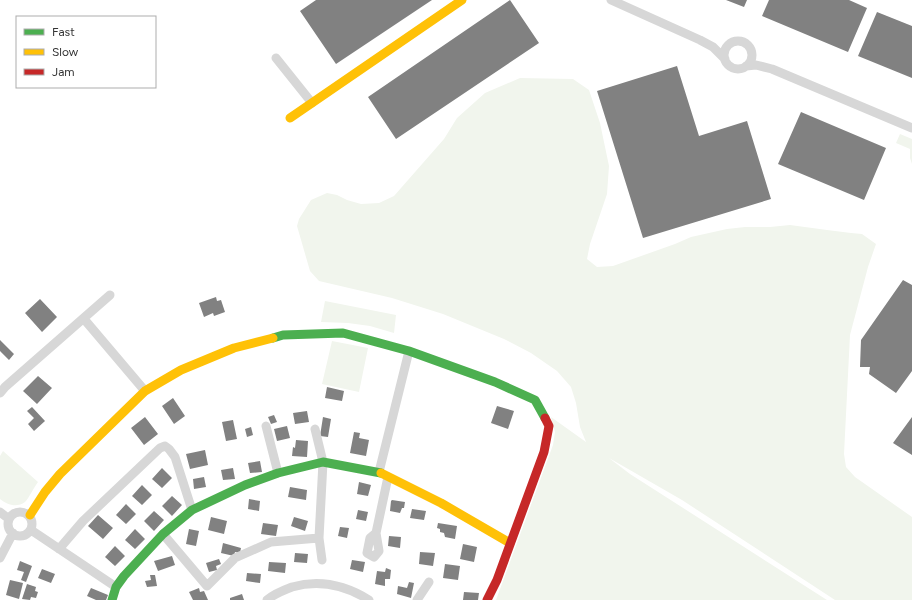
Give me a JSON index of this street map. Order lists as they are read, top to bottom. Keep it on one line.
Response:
{"legend":["Fast","Slow","Jam"]}
